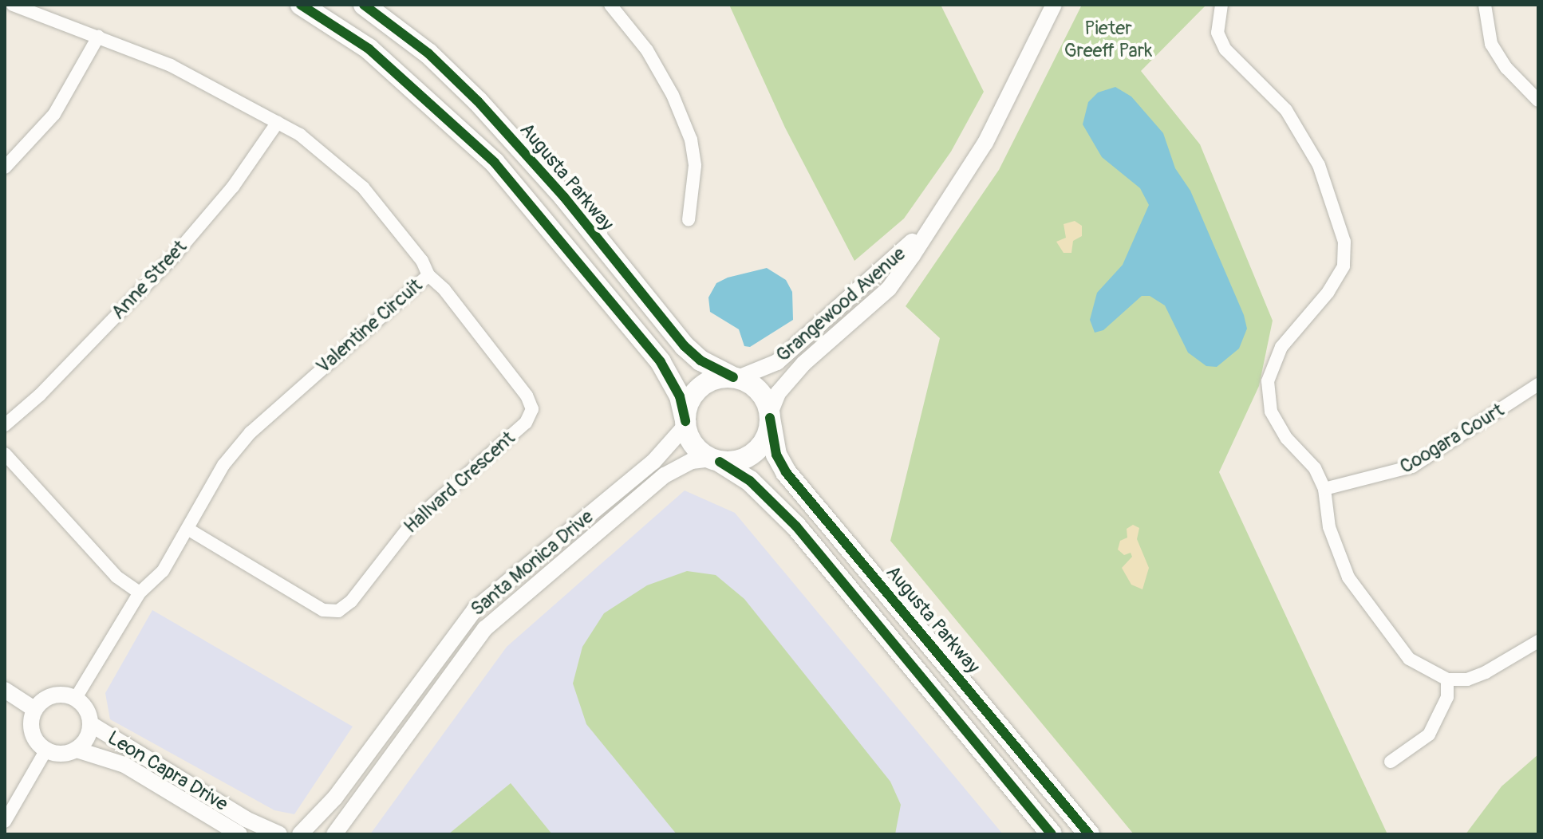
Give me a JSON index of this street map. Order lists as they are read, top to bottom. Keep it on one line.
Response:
{"streets":{"main road":["Augusta Parkway"],"street":["Anne Street","Grangewood Avenue","Valentine Circuit","Coogara Court","Hallvard Crescent","Santa Monica Drive","Leon Capra Drive"]},"crossings":[["Augusta Parkway","Grangewood Avenue"],["Augusta Parkway","Santa Monica Drive"],["Anne Street","Valentine Circuit"],["Grangewood Avenue","Santa Monica Drive"],["Valentine Circuit","Hallvard Crescent"],["Valentine Circuit","Leon Capra Drive"]],"parks":["Pieter Greeff Park"]}
